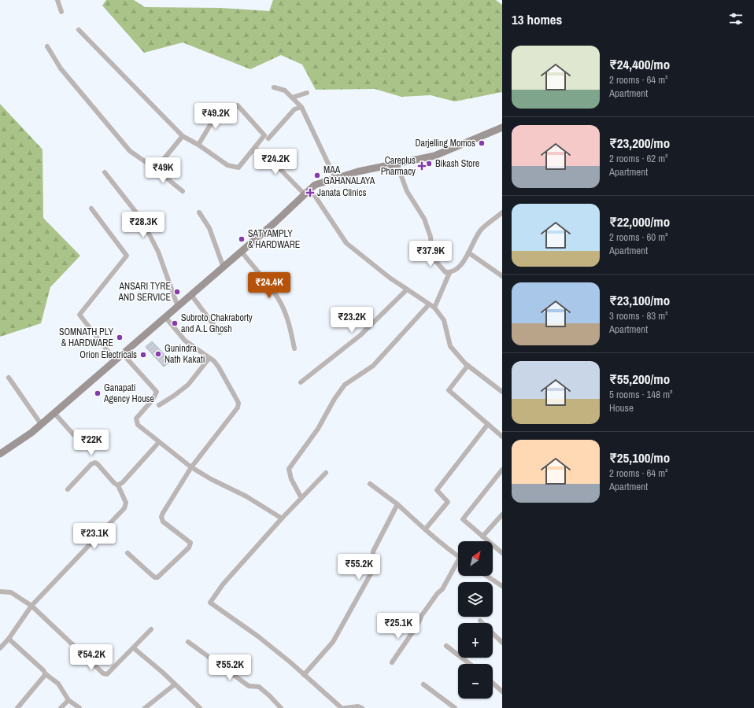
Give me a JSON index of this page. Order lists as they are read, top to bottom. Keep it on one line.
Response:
{"places":{"other":["Darjelling Momos","Bikash Store","MAA GAHANALAYA","SATYAMPLY & HARDWARE","ANSARI TYRE AND SERVICE","Subroto Chakraborty and A.L Ghosh","SOMNATH PLY & HARDWARE","Gunindra Nath Kakati","Orion Electricals","Ganapati Agency House"],"health":["Careplus Pharmacy","Janata Clinics"]},"north":"top right","page":{"heading":"13 homes","list":[{"name":"₹24,400/mo","note":"2 rooms · 64 m² · Apartment"},{"name":"₹23,200/mo","note":"2 rooms · 62 m² · Apartment"},{"name":"₹22,000/mo","note":"2 rooms · 60 m² · Apartment"},{"name":"₹23,100/mo","note":"3 rooms · 83 m² · Apartment"},{"name":"₹55,200/mo","note":"5 rooms · 148 m² · House"},{"name":"₹25,100/mo","note":"2 rooms · 64 m² · Apartment"}],"price":["₹49.2K","₹24.2K","₹49K","₹28.3K","₹37.9K","₹24.4K","₹23.2K","₹22K","₹23.1K","₹55.2K","₹25.1K","₹54.2K","₹55.2K"],"map_buttons":["+","−"]}}
